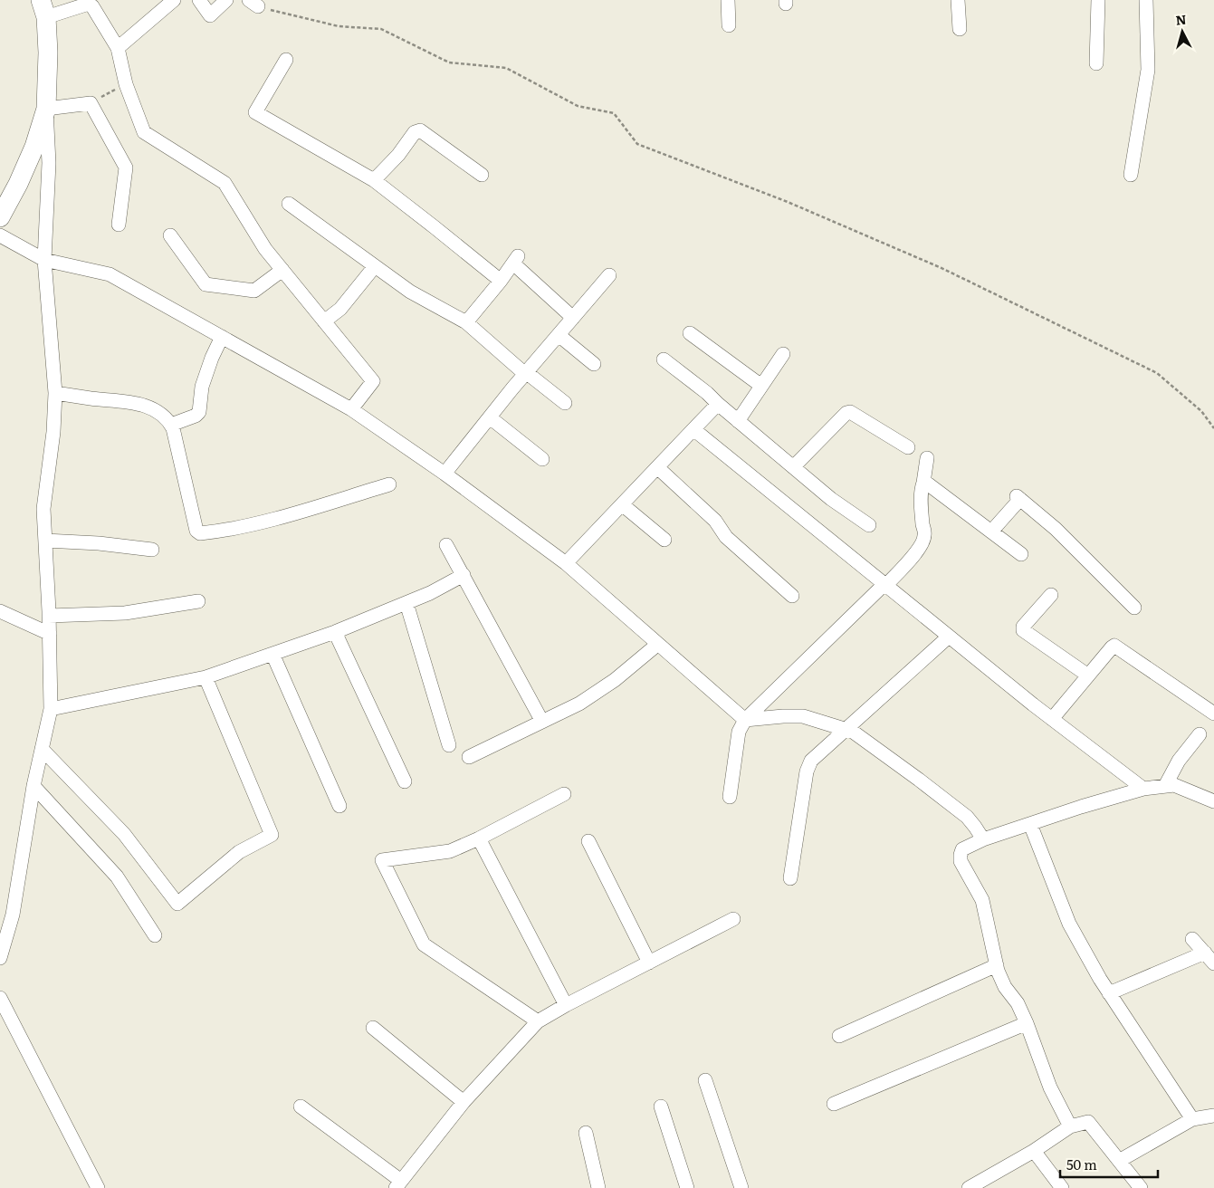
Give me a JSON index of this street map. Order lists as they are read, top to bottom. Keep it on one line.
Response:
{"scale_bar":"50 m","north":"top"}
